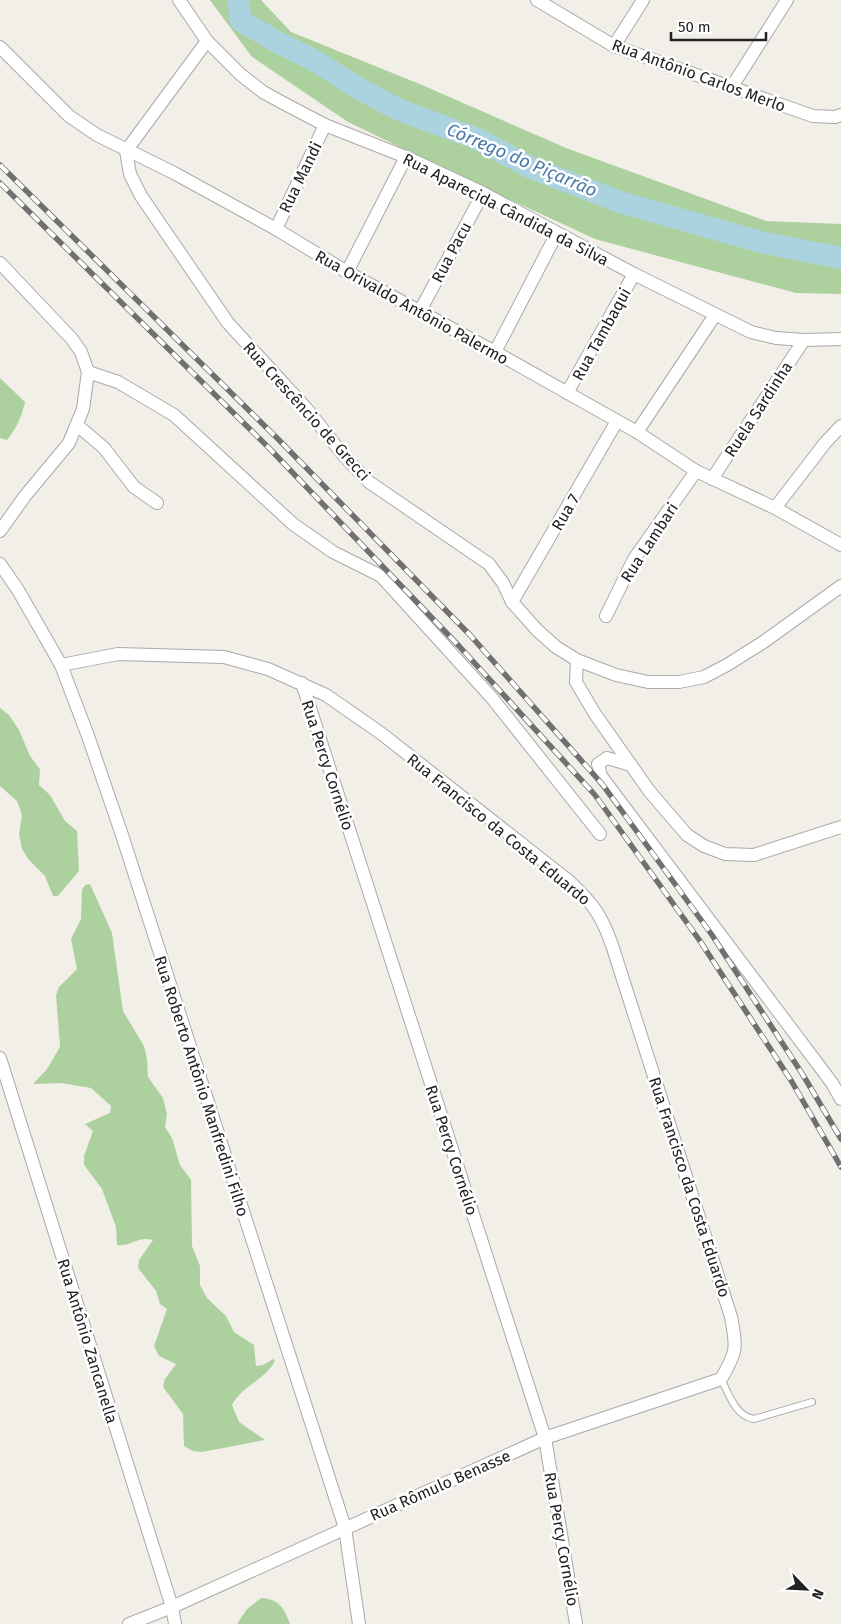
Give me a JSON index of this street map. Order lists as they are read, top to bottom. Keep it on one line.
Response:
{"streets":{"street":["Rua Antônio Carlos Merlo","Rua Mandi","Rua Aparecida Cândida da Silva","Rua Pacu","Rua Orivaldo Antônio Palermo","Rua Tambaqui","Ruela Sardinha","Rua Crescêncio de Grecci","Rua 7","Rua Lambari","Rua Percy Cornélio","Rua Francisco da Costa Eduardo","Rua Roberto Antônio Manfredini Filho","Rua Antônio Zancanella","Rua Rômulo Benasse"]},"crossings":[["Rua Mandi","Rua Aparecida Cândida da Silva"],["Rua Mandi","Rua Orivaldo Antônio Palermo"],["Rua Aparecida Cândida da Silva","Rua Pacu"],["Rua Aparecida Cândida da Silva","Rua Tambaqui"],["Rua Aparecida Cândida da Silva","Ruela Sardinha"],["Rua Pacu","Rua Orivaldo Antônio Palermo"],["Rua Orivaldo Antônio Palermo","Rua Tambaqui"],["Rua Orivaldo Antônio Palermo","Ruela Sardinha"],["Rua Orivaldo Antônio Palermo","Rua Crescêncio de Grecci"],["Rua Orivaldo Antônio Palermo","Rua 7"],["Rua Orivaldo Antônio Palermo","Rua Lambari"],["Rua Crescêncio de Grecci","Rua 7"],["Rua Percy Cornélio","Rua Francisco da Costa Eduardo"],["Rua Percy Cornélio","Rua Rômulo Benasse"],["Rua Francisco da Costa Eduardo","Rua Roberto Antônio Manfredini Filho"],["Rua Francisco da Costa Eduardo","Rua Rômulo Benasse"],["Rua Roberto Antônio Manfredini Filho","Rua Rômulo Benasse"],["Rua Antônio Zancanella","Rua Rômulo Benasse"]],"water":["Córrego do Piçarrão"],"scale_bar":"50 m","north":"bottom right"}
